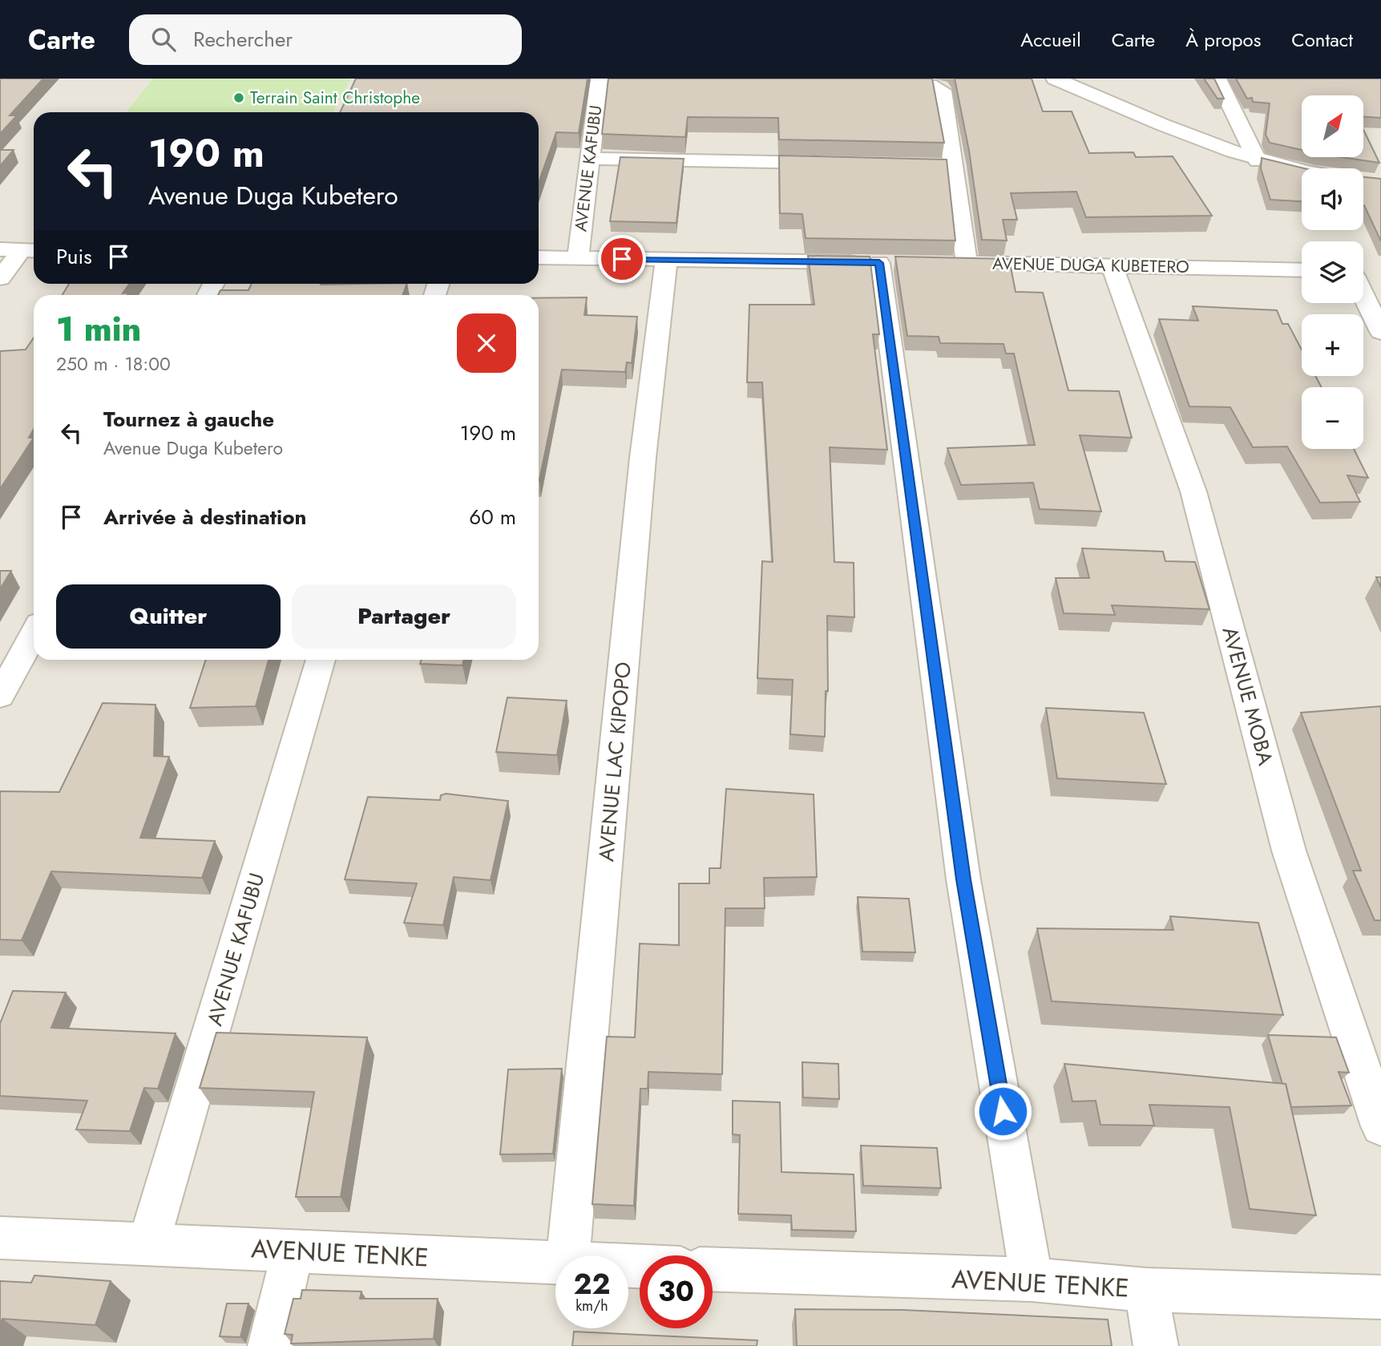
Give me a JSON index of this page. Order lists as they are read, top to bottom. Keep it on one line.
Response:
{"streets":{"street":["AVENUE KAFUBU","AVENUE DUGA KUBETERO","AVENUE MOBA","AVENUE LAC KIPOPO","AVENUE TENKE"]},"crossings":[["AVENUE KAFUBU","AVENUE TENKE"],["AVENUE DUGA KUBETERO","AVENUE MOBA"]],"places":["Terrain Saint Christophe"],"north":"top right","page":{"header":"Carte","search":"Rechercher","nav":["Accueil","Carte","À propos","Contact"],"map_buttons":["+","−"],"turn":["190 m","Avenue Duga Kubetero"],"then":"Puis","heading":["1 min","250 m · 18:00"],"list":[{"name":"Tournez à gauche","note":"Avenue Duga Kubetero","value":"190 m"},{"name":"Arrivée à destination","value":"60 m"}],"buttons":["Quitter","Partager"],"speed":"22 km/h","limit":"30"}}
